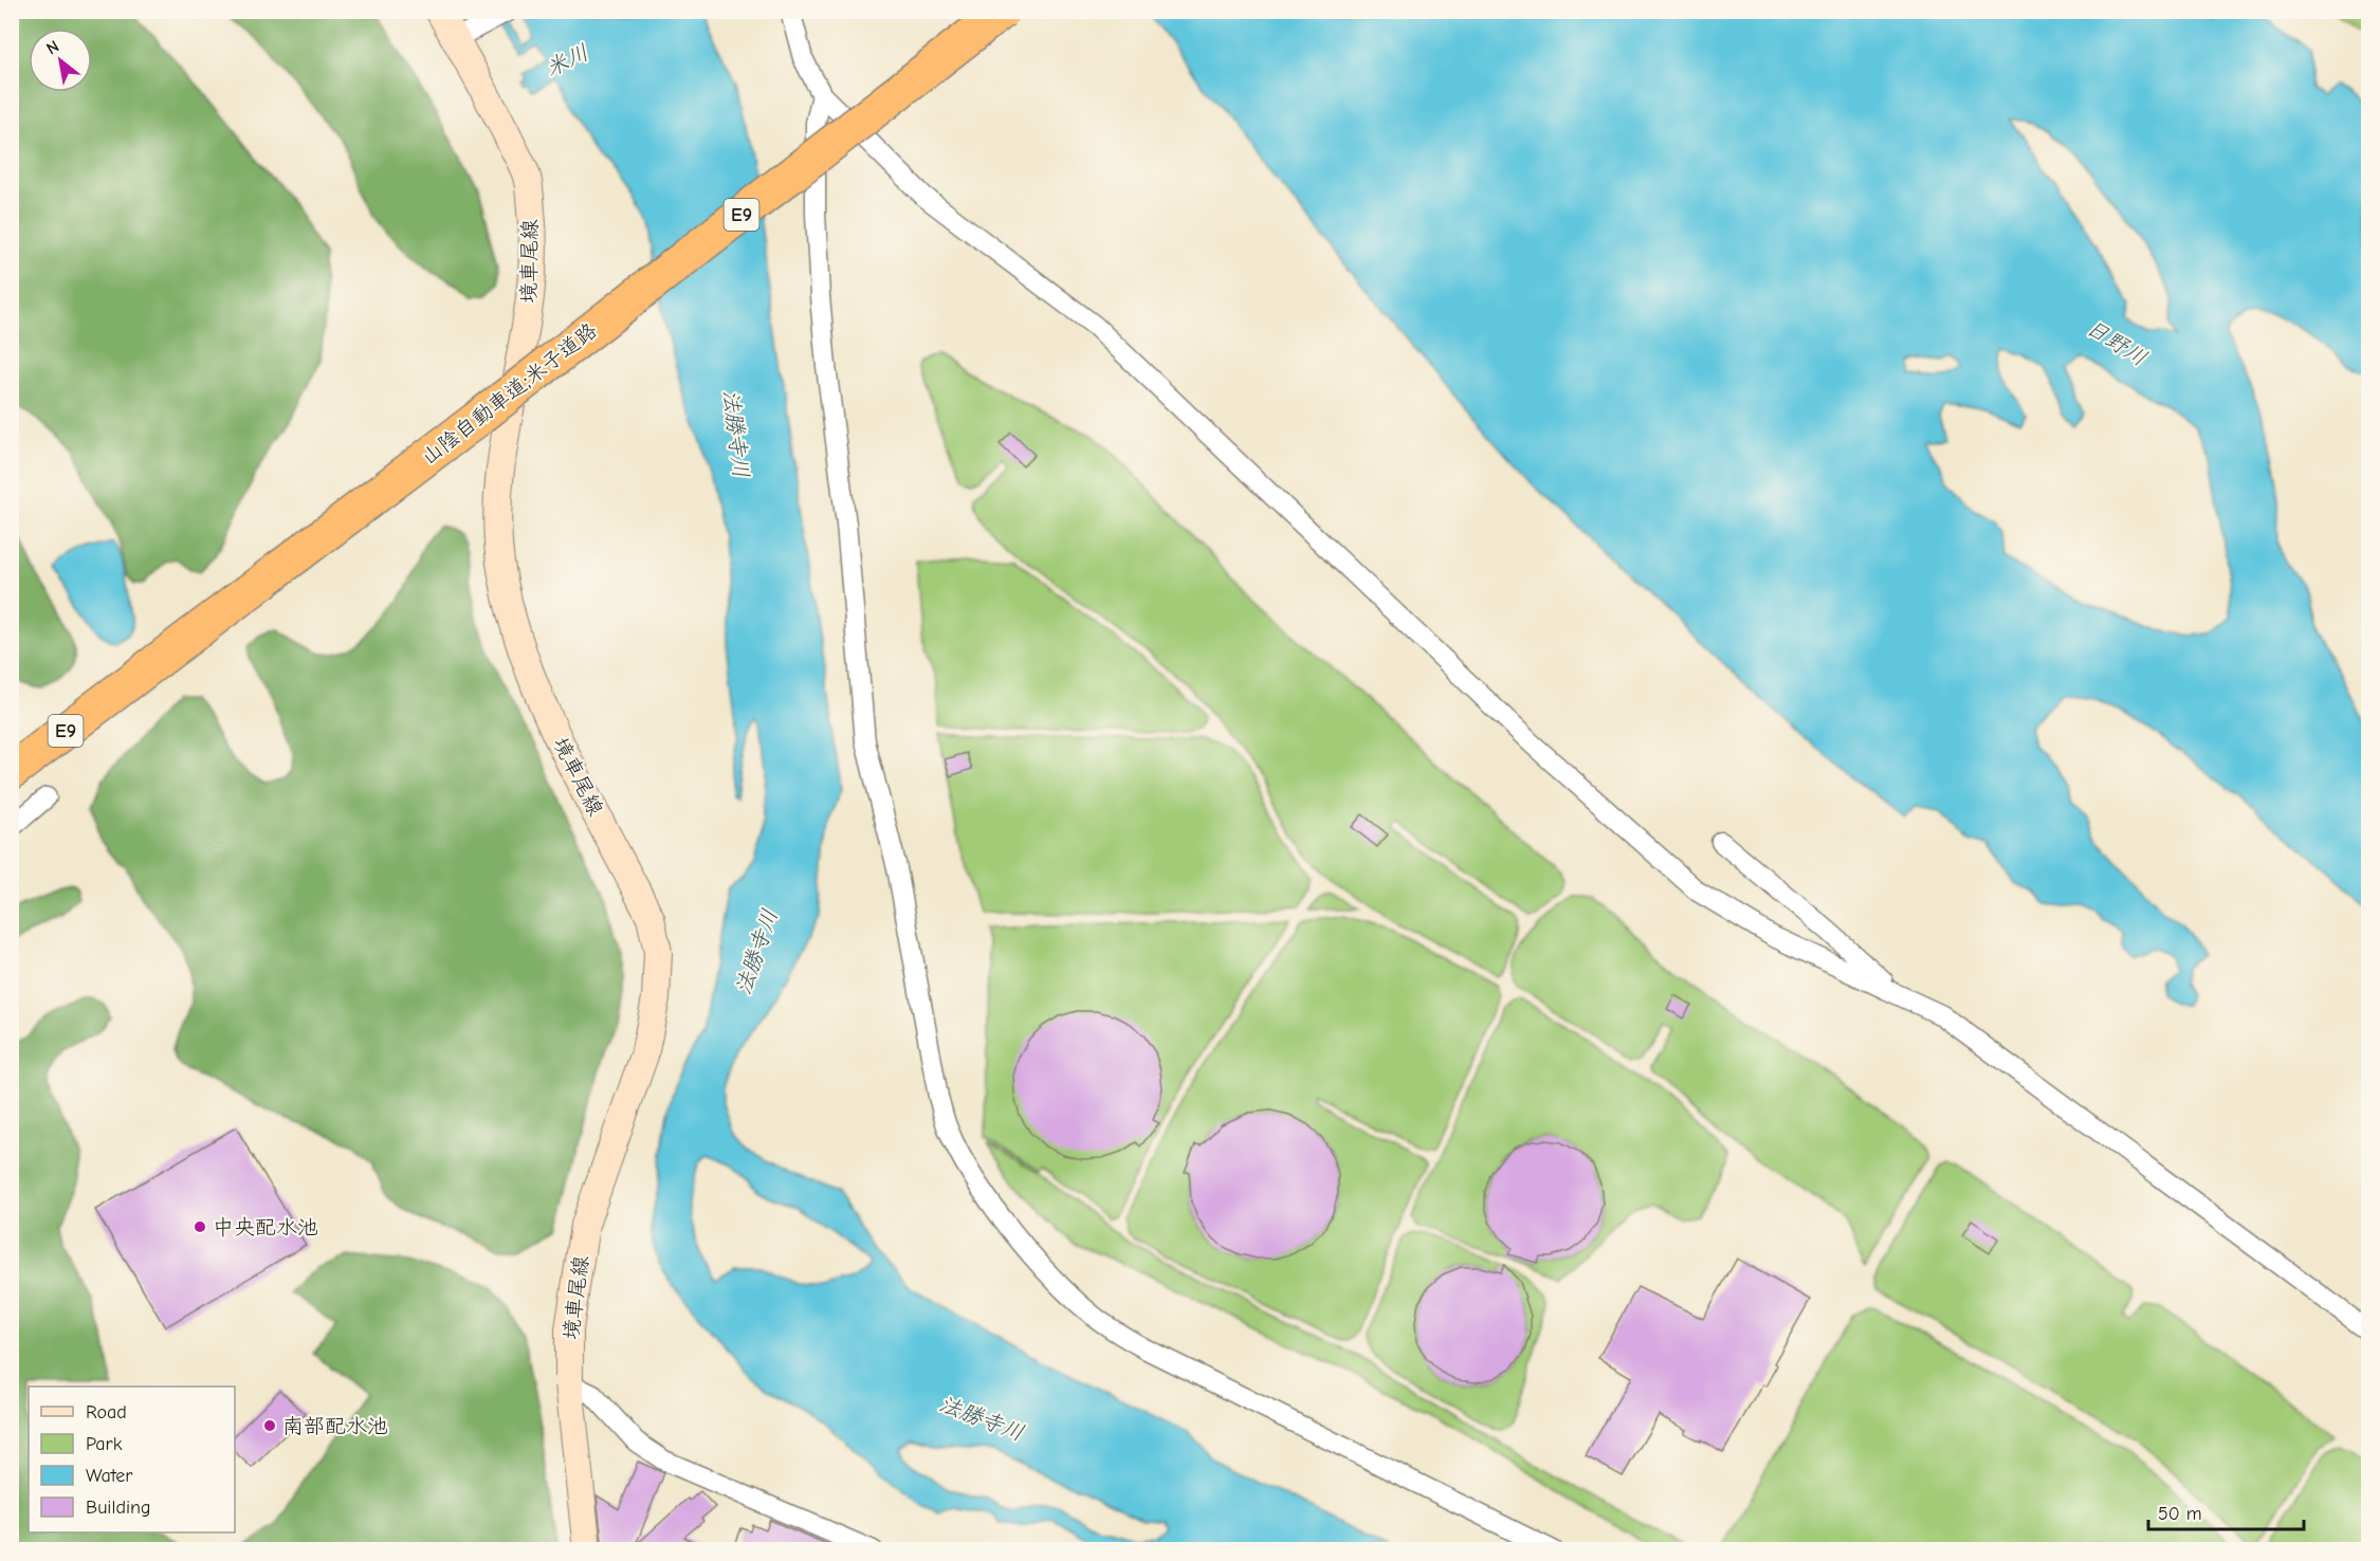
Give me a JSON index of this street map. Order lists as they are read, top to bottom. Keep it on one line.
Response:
{"streets":{"highway":["E9","山陰自動車道;米子道路"],"main road":["境車尾線"]},"water":["米川","日野川","法勝寺川"],"places":["中央配水池","南部配水池"],"legend":["Road","Park","Water","Building"],"scale_bar":"50 m","north":"top left"}
